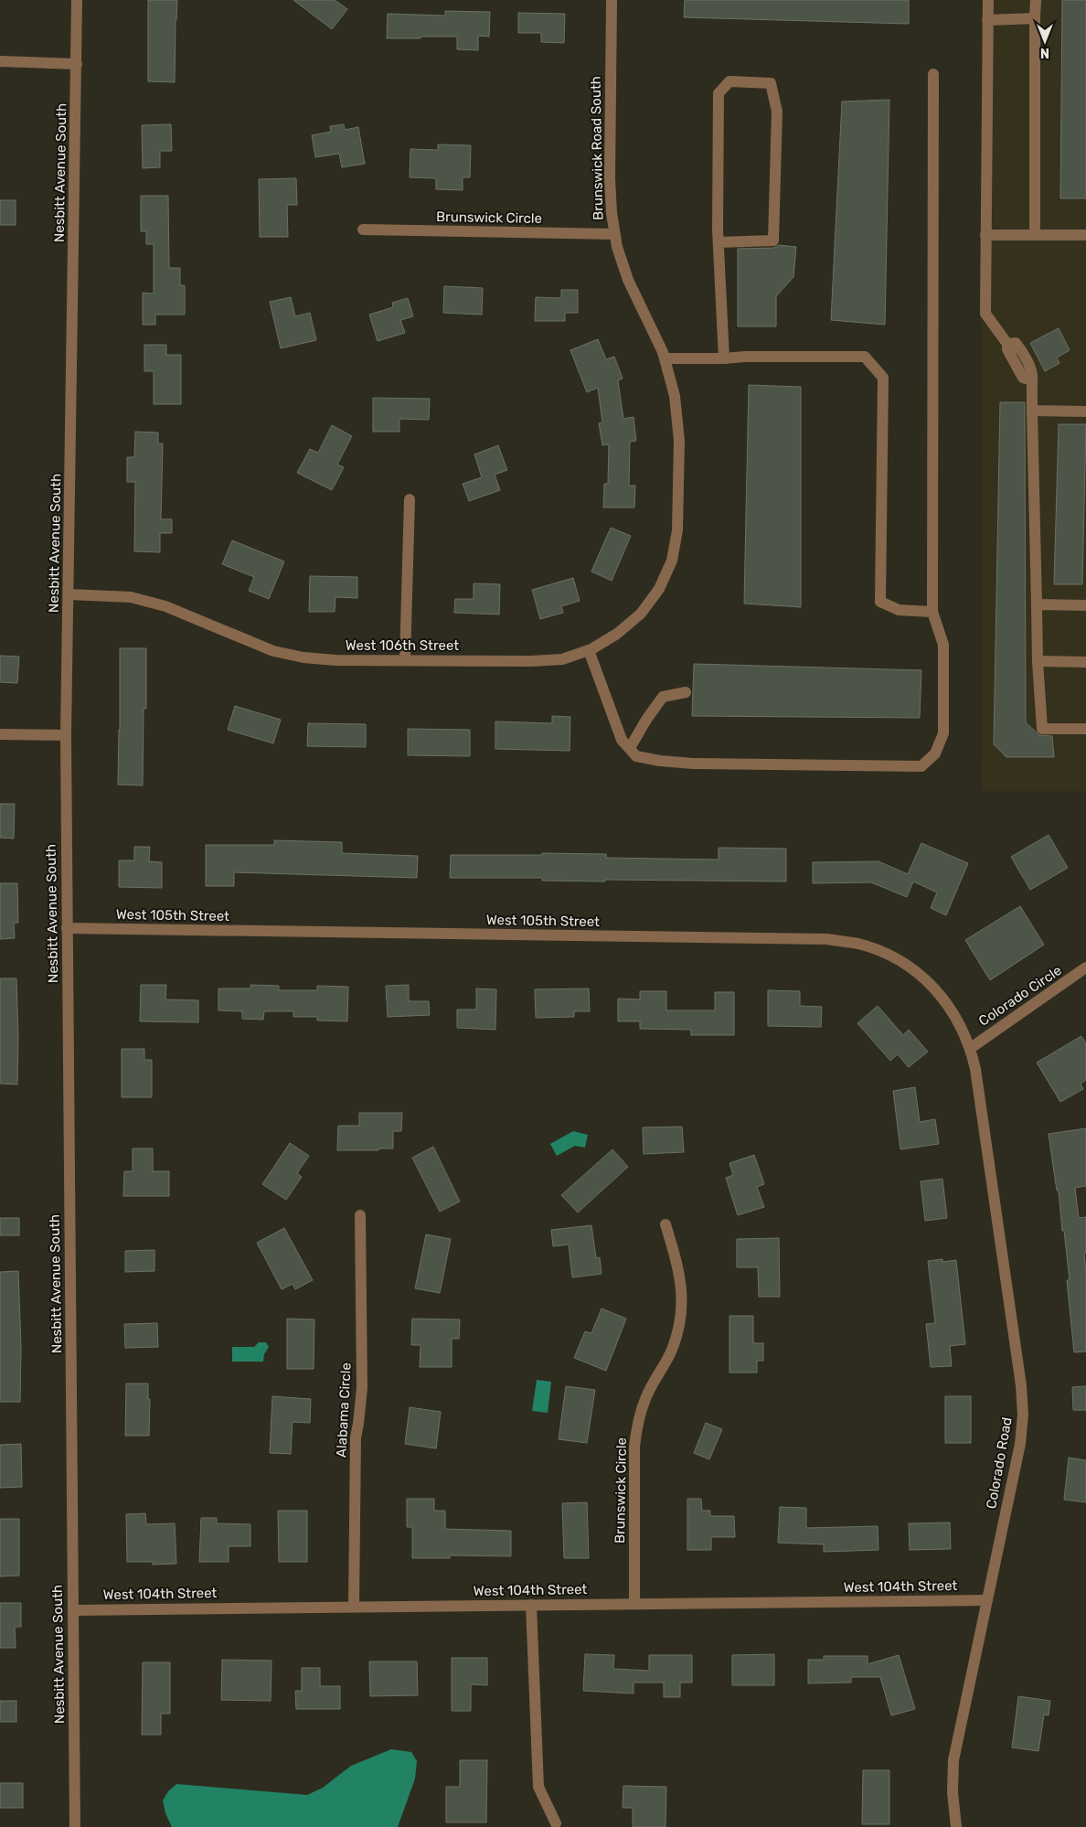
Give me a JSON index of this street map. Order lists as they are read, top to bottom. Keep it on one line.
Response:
{"streets":{"street":["Brunswick Road South","Nesbitt Avenue South","Brunswick Circle","West 106th Street","West 105th Street","Colorado Circle","Alabama Circle","Colorado Road","West 104th Street"]},"crossings":[["Brunswick Road South","Brunswick Circle"],["Brunswick Road South","West 106th Street"],["Nesbitt Avenue South","West 106th Street"],["Nesbitt Avenue South","West 105th Street"],["Nesbitt Avenue South","West 104th Street"],["Brunswick Circle","West 104th Street"],["West 105th Street","Colorado Circle"],["West 105th Street","Colorado Road"],["Colorado Circle","Colorado Road"],["Alabama Circle","West 104th Street"],["Colorado Road","West 104th Street"]],"north":"bottom"}
